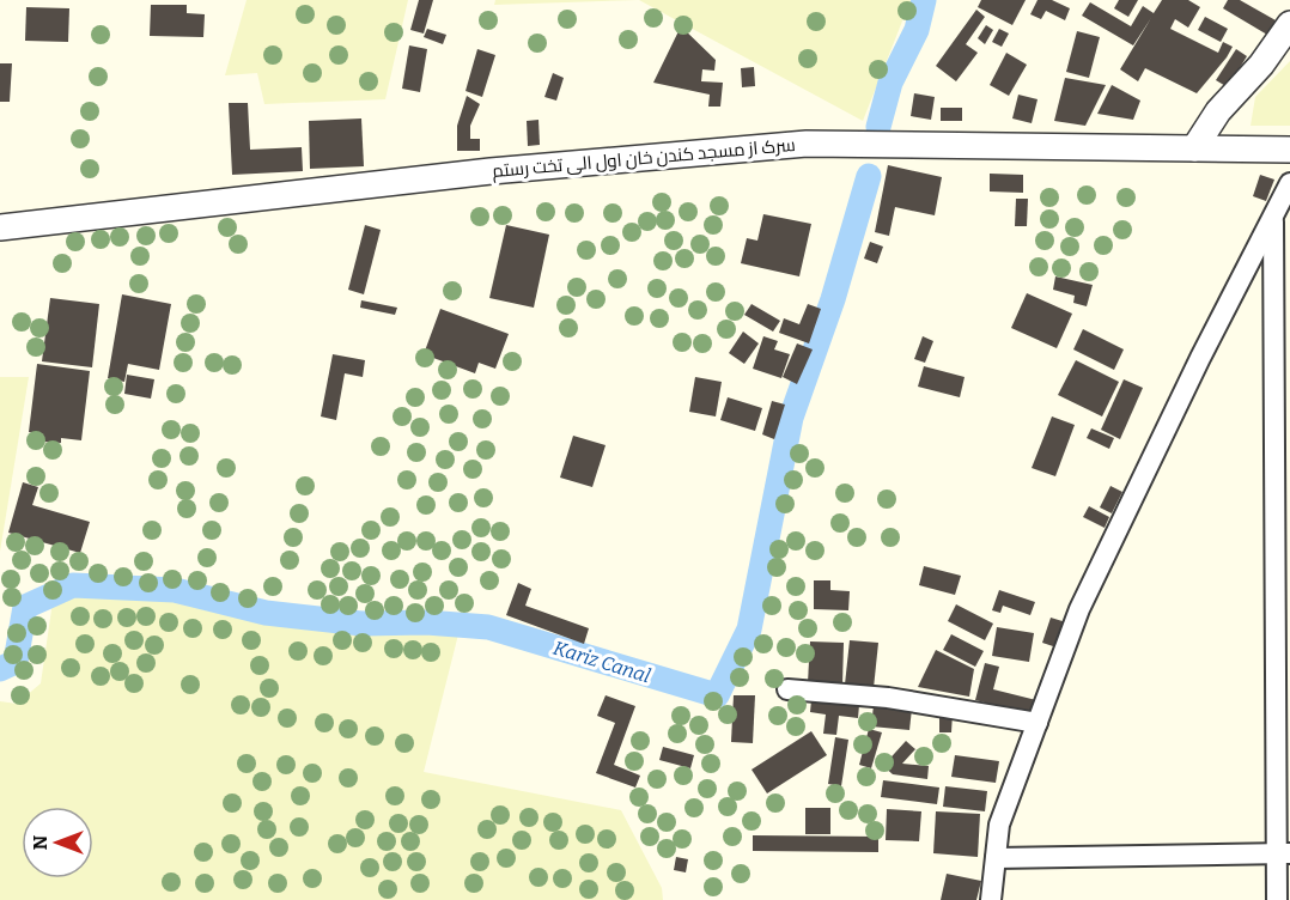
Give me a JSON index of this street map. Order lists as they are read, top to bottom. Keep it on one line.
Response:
{"streets":{"street":["سرک از مسجد کندن خان اول الی تخت رستم"]},"water":["Kariz Canal"],"north":"left"}
